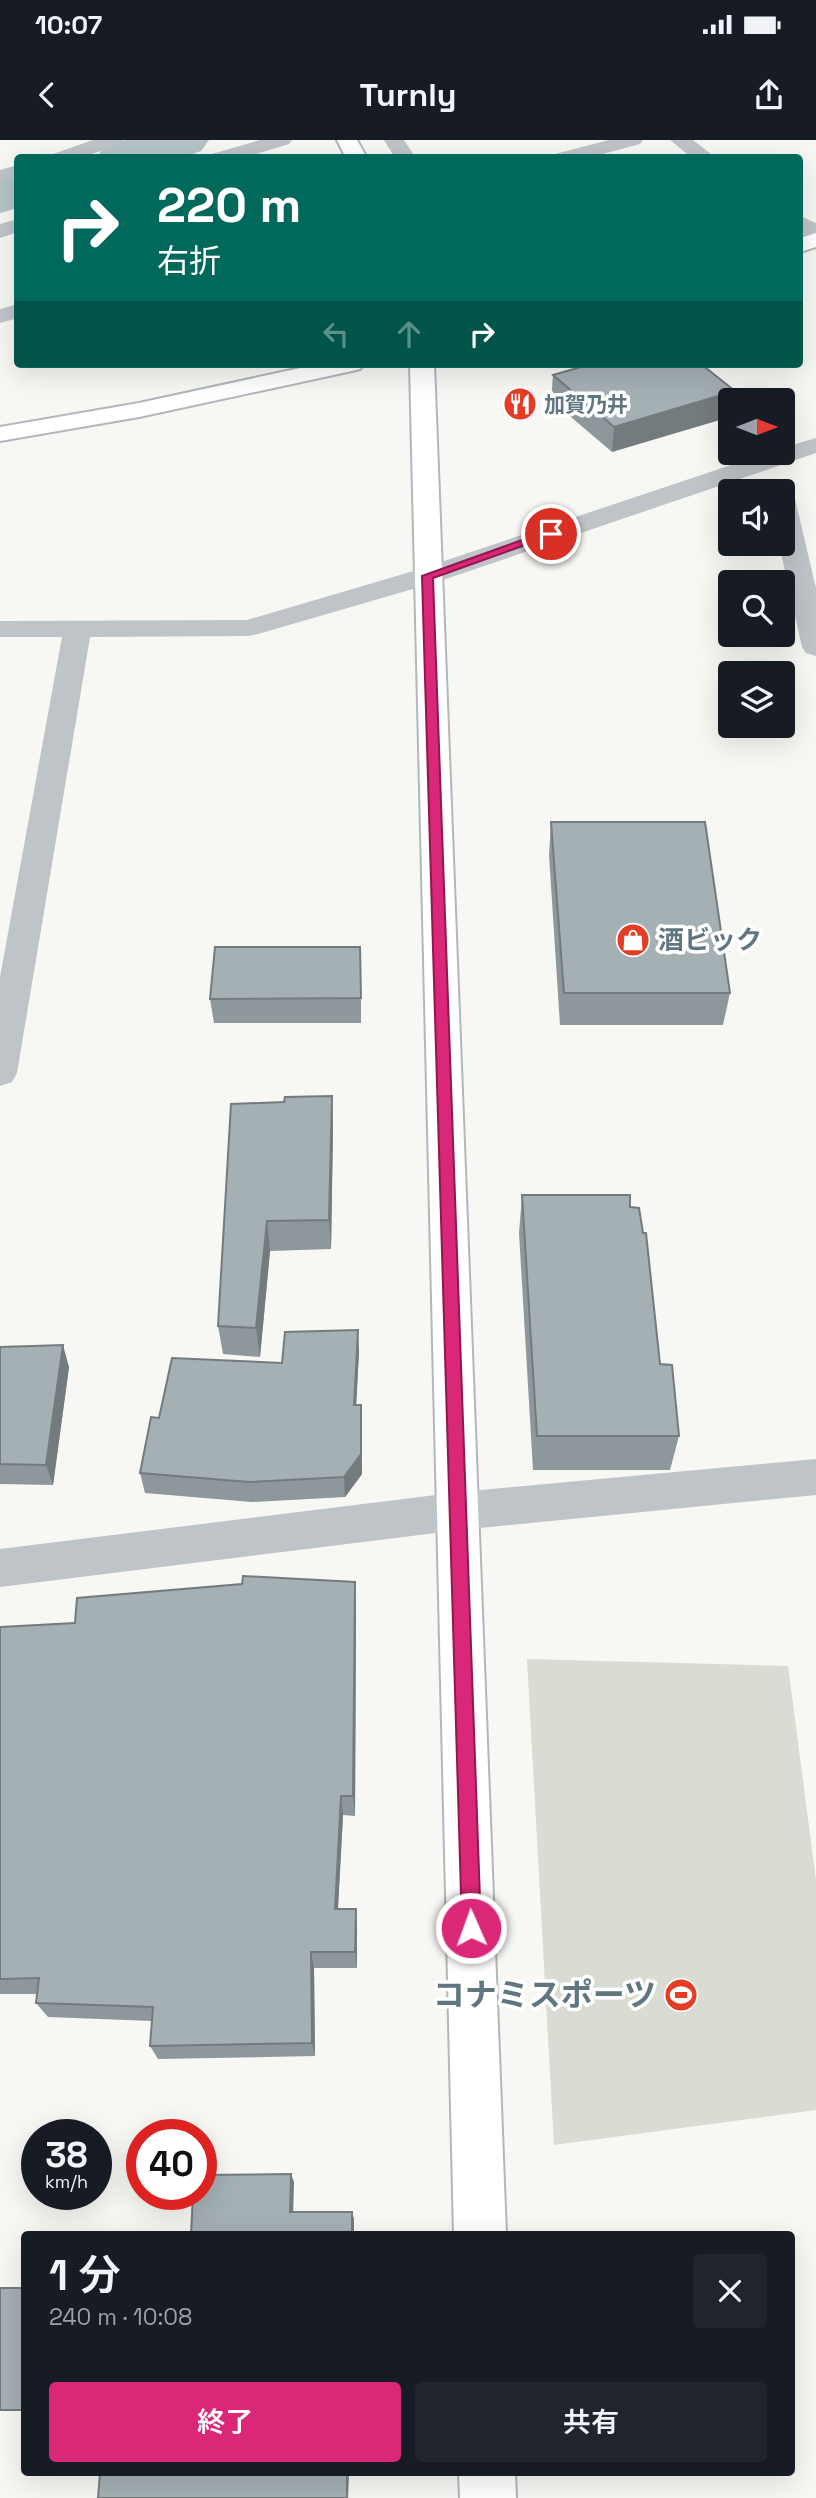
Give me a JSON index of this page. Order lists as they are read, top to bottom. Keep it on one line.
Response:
{"places":{"restaurant":["加賀乃井"],"shop":["酒ビック"],"sports":["コナミスポーツ"]},"north":"right","page":{"status":"10:07","header":"Turnly","turn":["220 m","右折"],"speed":"38 km/h","limit":"40","heading":["1 分","240 m · 10:08"],"buttons":["終了","共有"]}}
